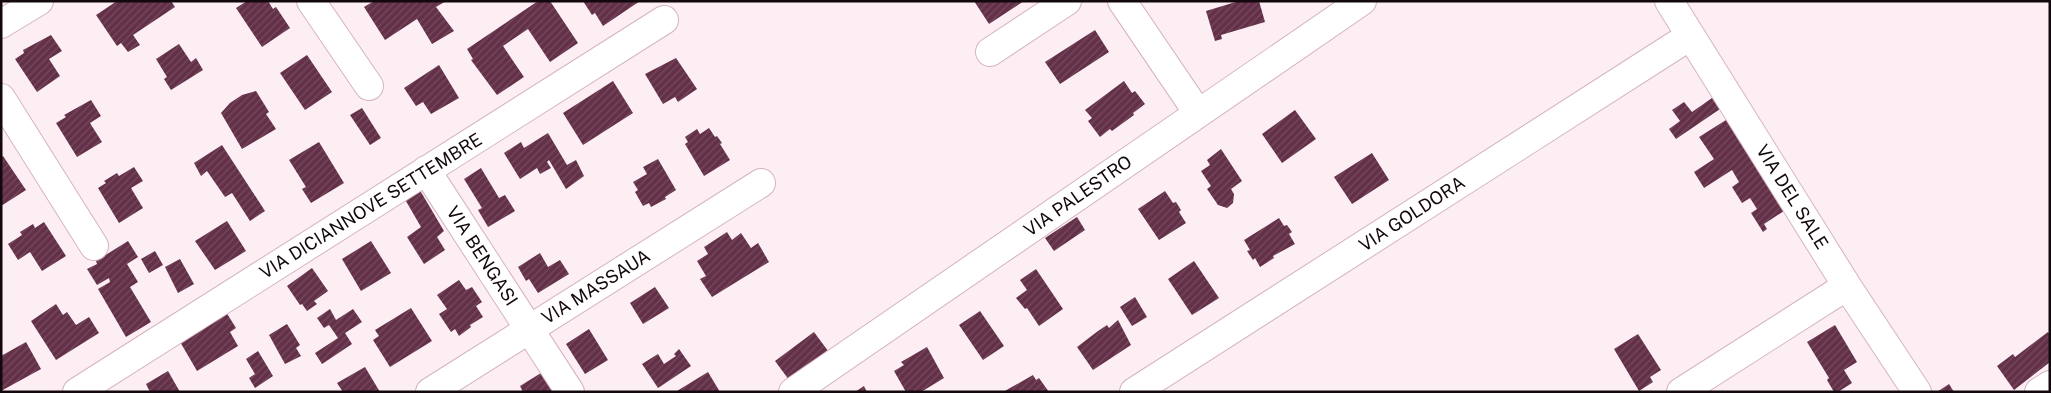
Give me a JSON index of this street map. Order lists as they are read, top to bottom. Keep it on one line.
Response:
{"streets":{"street":["VIA PALESTRO","VIA DEL SALE","VIA DICIANNOVE SETTEMBRE","VIA GOLDORA","VIA BENGASI","VIA MASSAUA"]},"crossings":[["VIA DEL SALE","VIA GOLDORA"],["VIA DICIANNOVE SETTEMBRE","VIA BENGASI"],["VIA BENGASI","VIA MASSAUA"]]}
